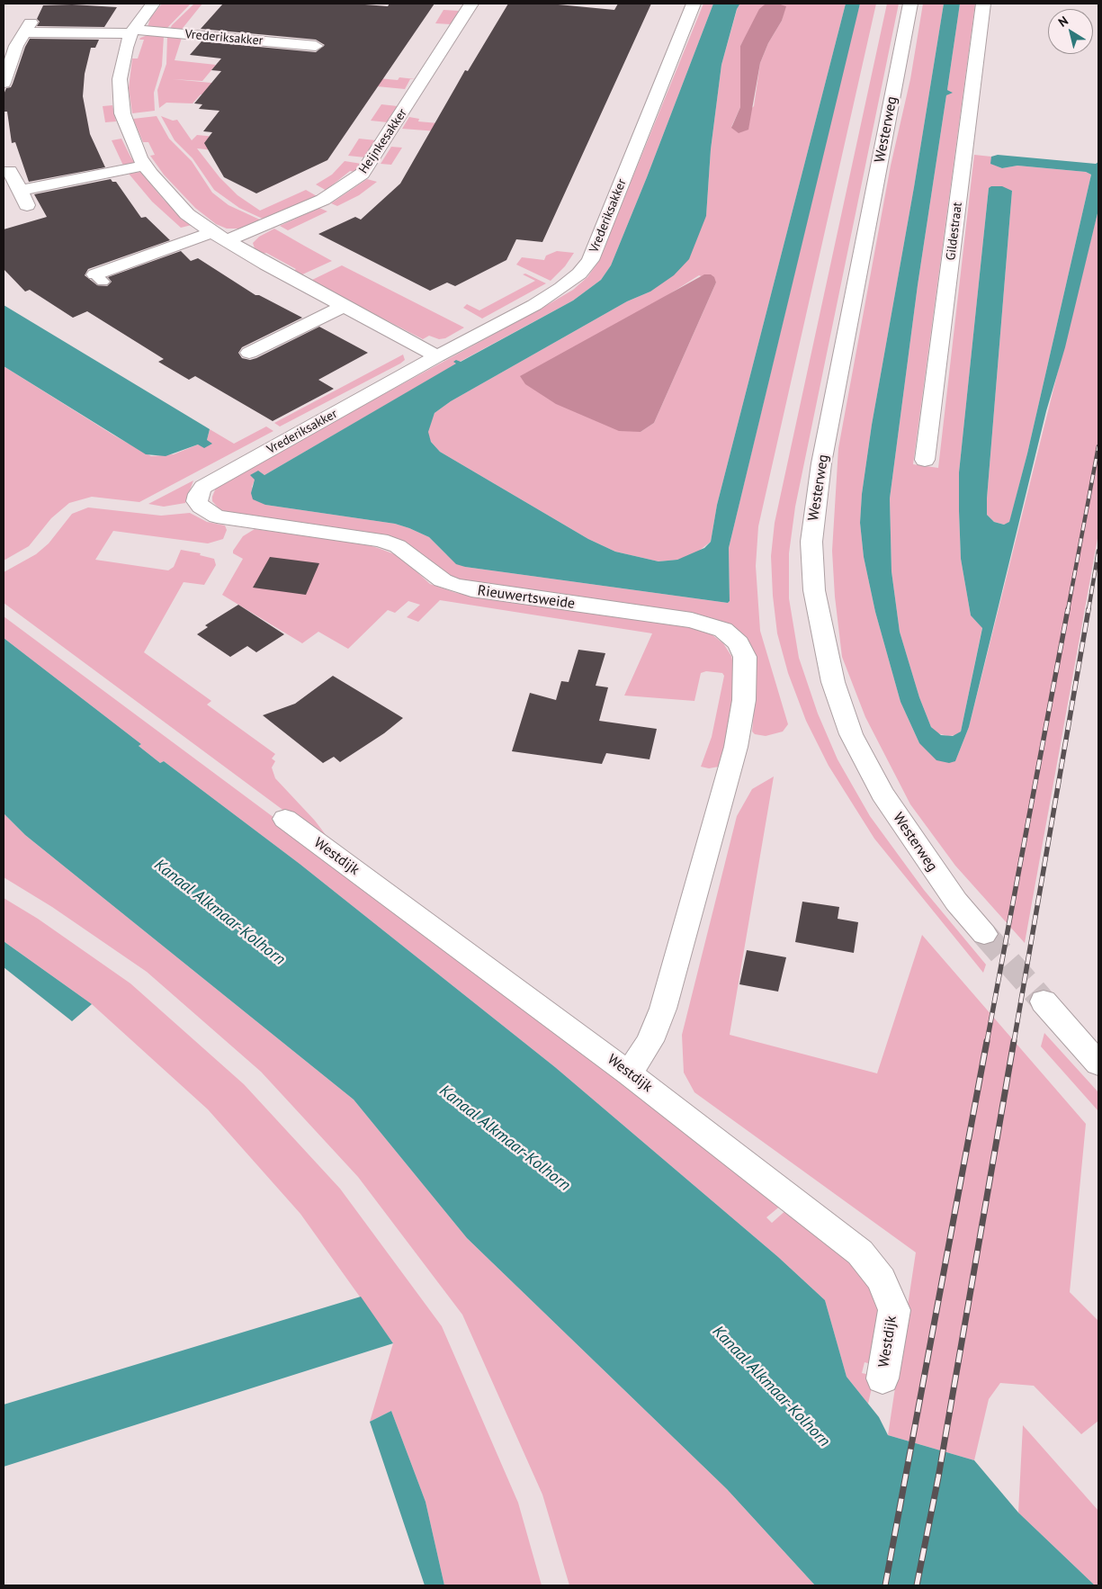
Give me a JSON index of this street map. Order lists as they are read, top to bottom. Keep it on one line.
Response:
{"streets":{"street":["Vrederiksakker","Westerweg","Heijnkesakker","Gildestraat","Rieuwertsweide","Westdijk"]},"crossings":[["Vrederiksakker","Rieuwertsweide"],["Rieuwertsweide","Westdijk"]],"water":["Kanaal Alkmaar-Kolhorn"],"north":"top left"}
